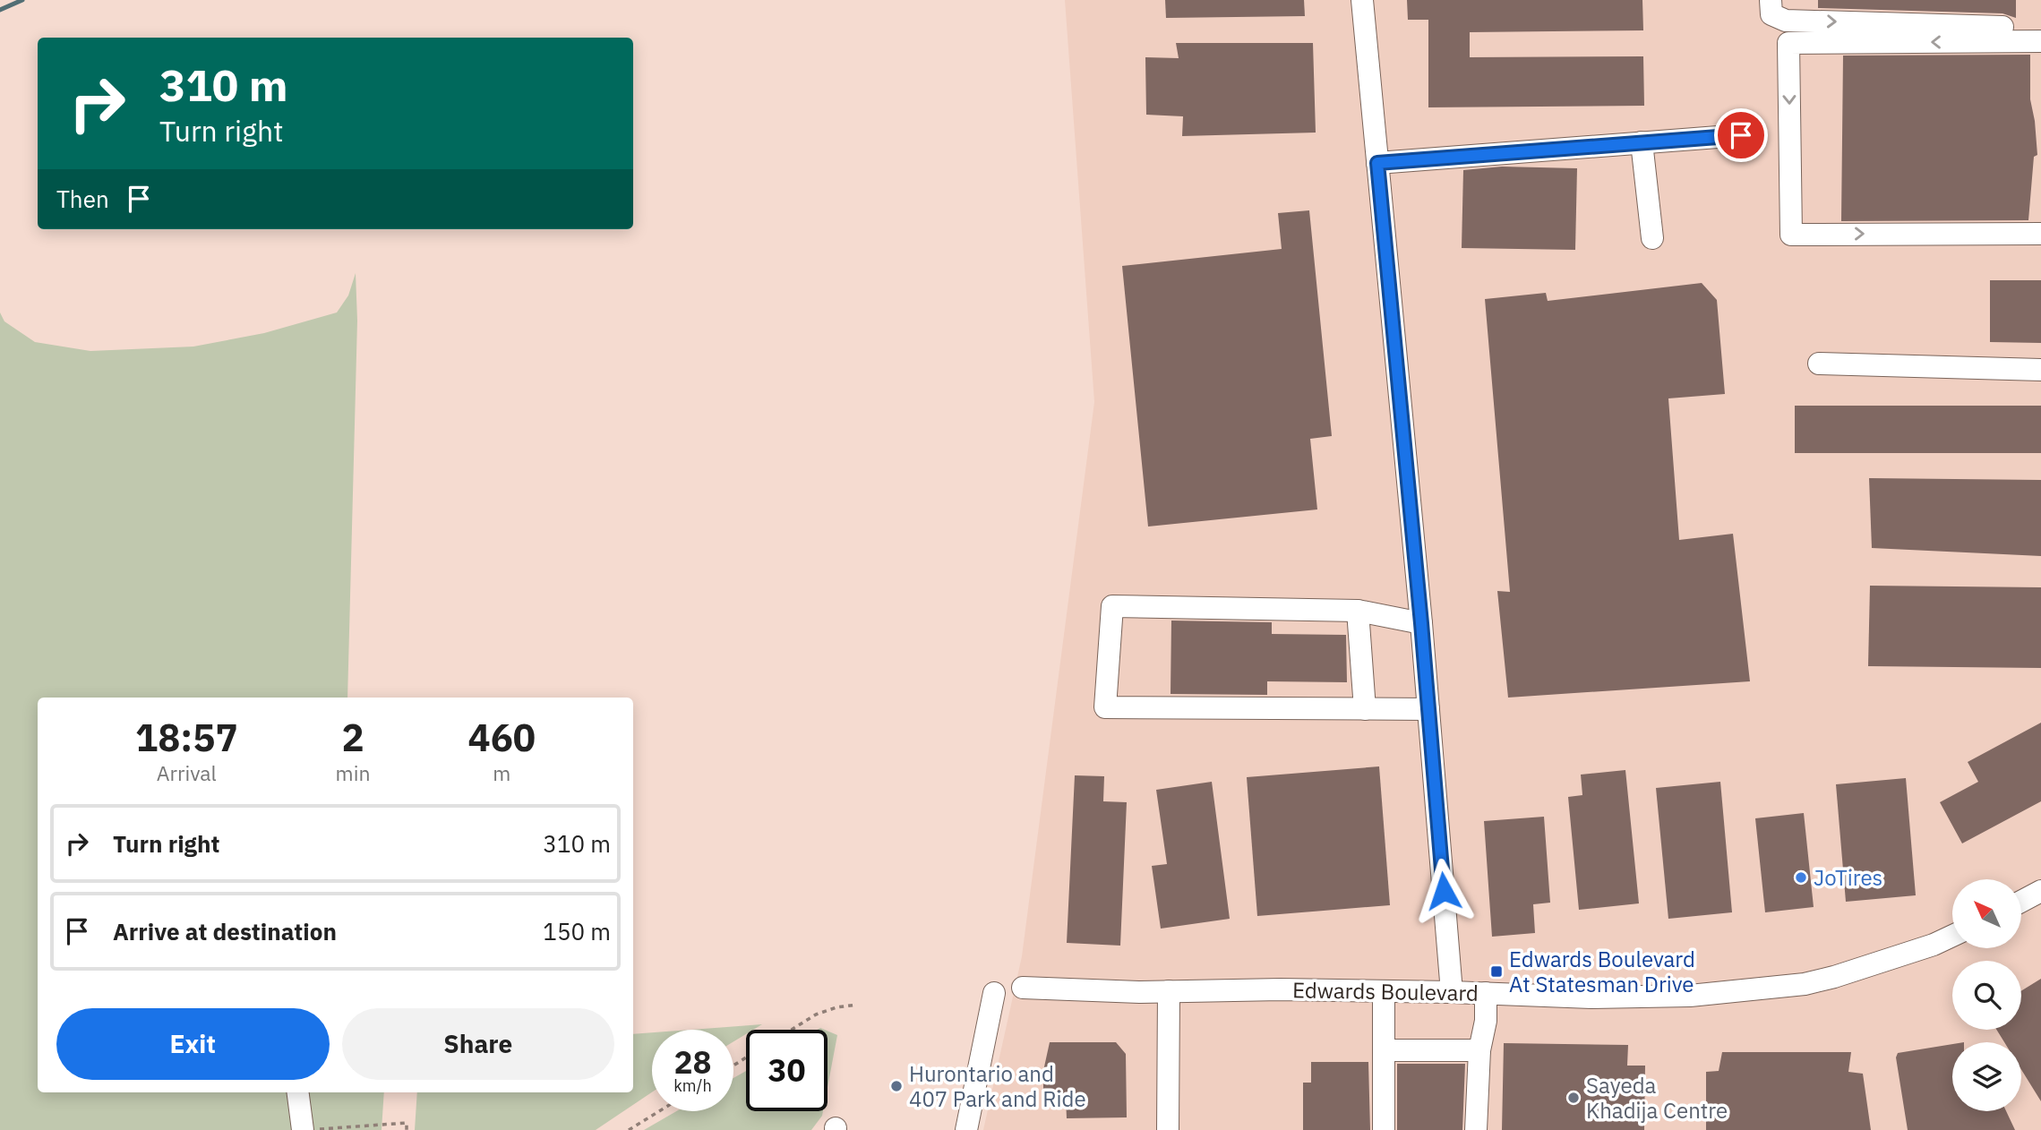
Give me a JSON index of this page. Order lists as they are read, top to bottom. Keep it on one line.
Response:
{"streets":{"street":["Edwards Boulevard"]},"places":{"other":["JoTires","Hurontario and 407 Park and Ride","Sayeda Khadija Centre"],"transit":["Edwards Boulevard At Statesman Drive"]},"north":"top left","page":{"turn":["310 m","Turn right"],"then":"Then","eta":["18:57","Arrival","2","min","460","m"],"list":[{"name":"Turn right","value":"310 m"},{"name":"Arrive at destination","value":"150 m"}],"buttons":["Exit","Share"],"speed":"28 km/h","limit":"30"}}
